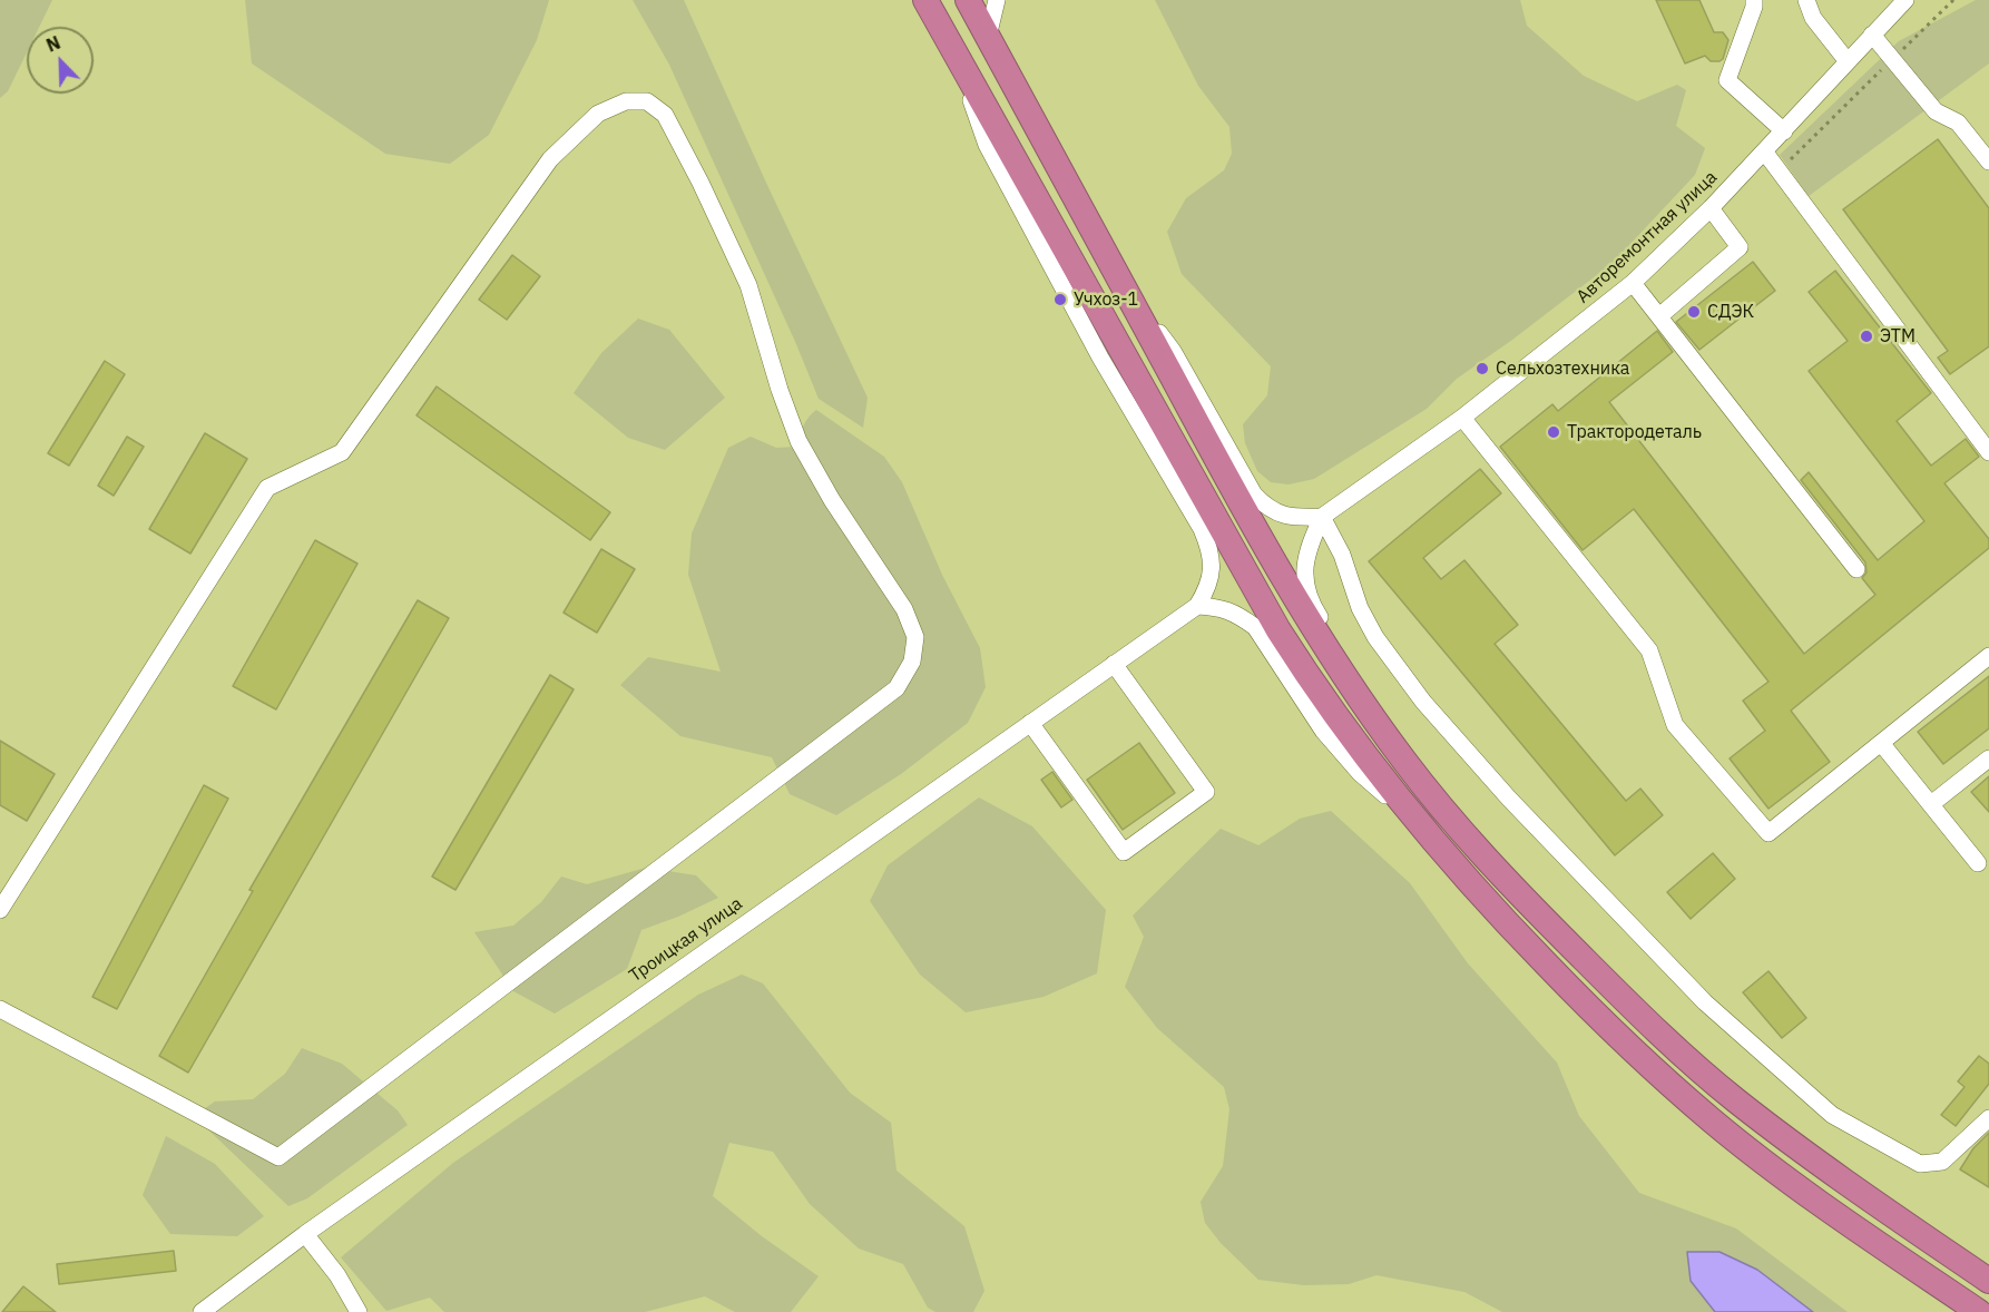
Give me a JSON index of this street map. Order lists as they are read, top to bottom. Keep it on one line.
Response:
{"streets":{"street":["Авторемонтная улица","Троицкая улица"]},"places":["Учхоз-1","СДЭК","ЭТМ","Сельхозтехника","Трактородеталь"],"north":"top left"}
